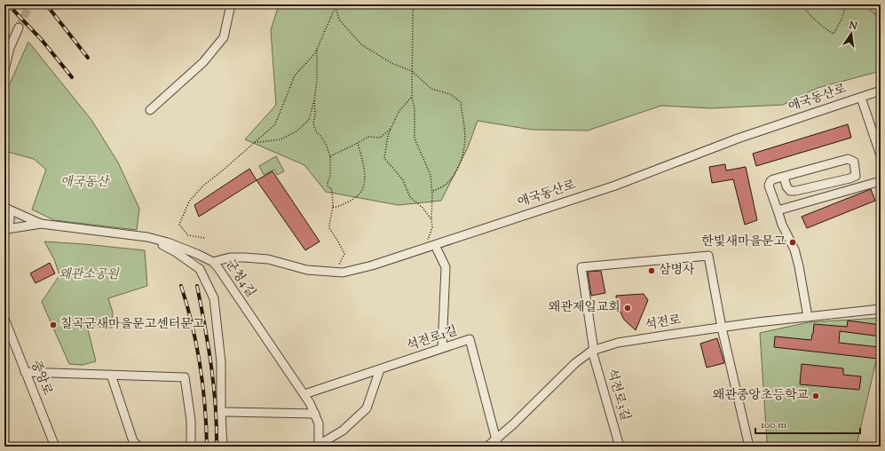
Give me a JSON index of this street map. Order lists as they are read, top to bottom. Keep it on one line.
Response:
{"streets":{"street":["애국동산로","군청4길","석전로","석전로1길","중앙로","석전로3길"]},"crossings":[["애국동산로","군청4길"],["군청4길","석전로1길"],["석전로","석전로1길"],["석전로","석전로3길"]],"parks":["애국동산","왜관소공원"],"places":["한빛새마을문고","삼명사","왜관제일교회","칠곡군새마을문고센터문고","왜관중앙초등학교"],"scale_bar":"100 m","north":"top"}
